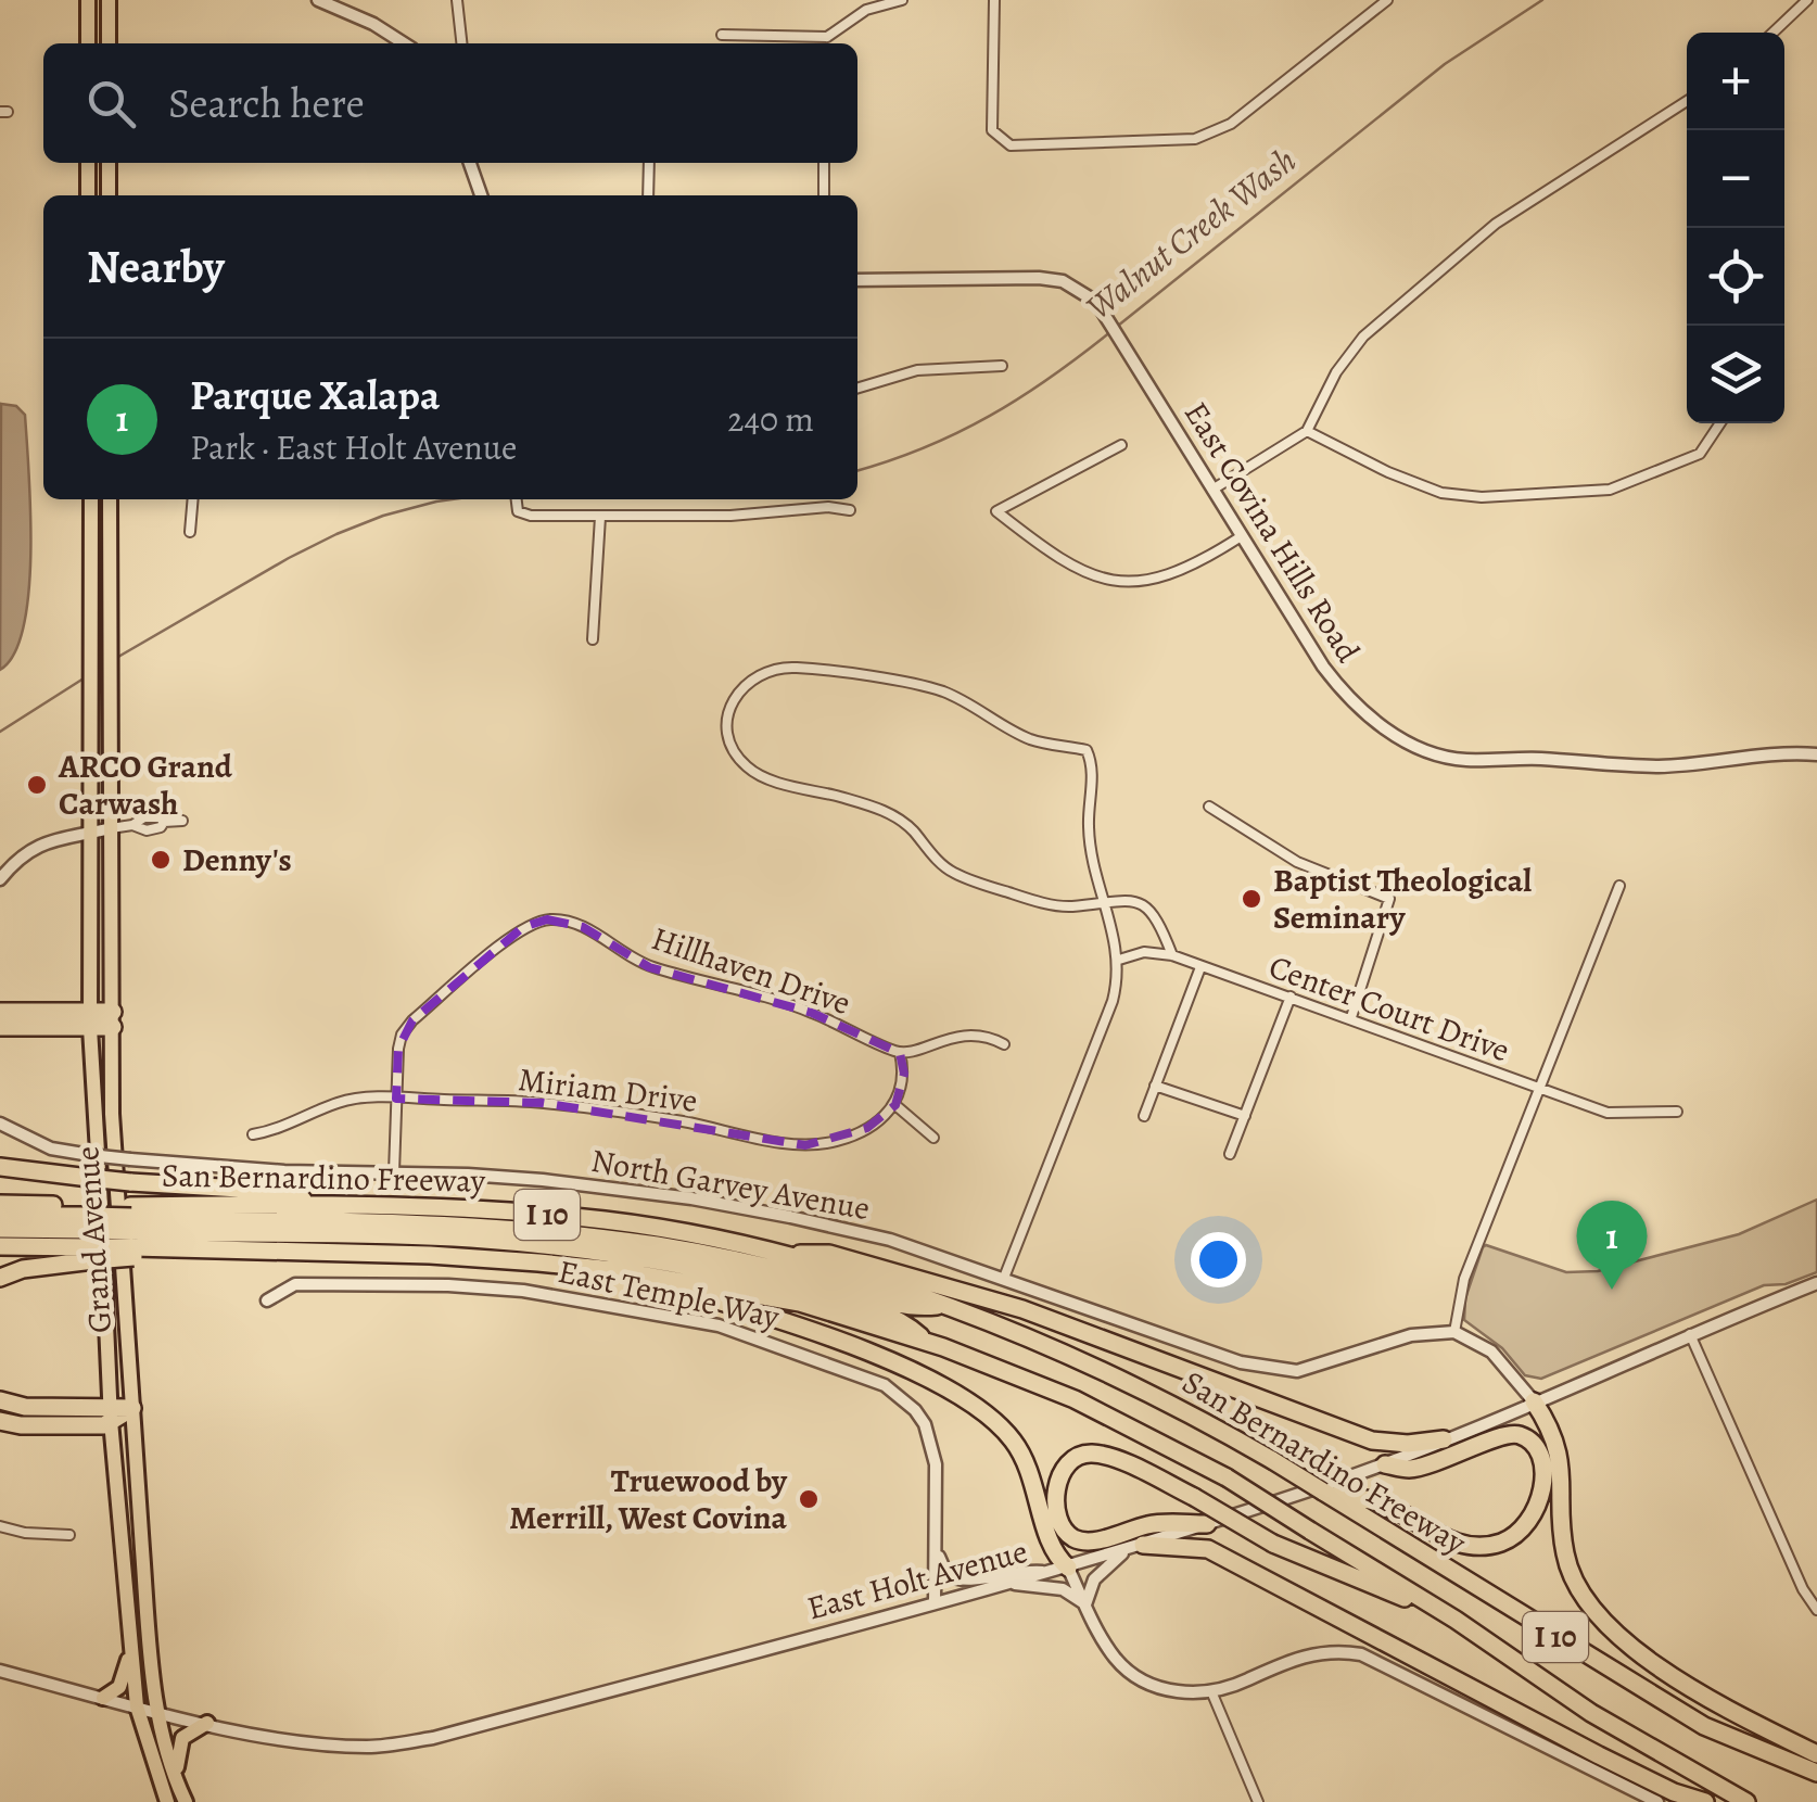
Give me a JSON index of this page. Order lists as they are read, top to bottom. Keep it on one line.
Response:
{"streets":{"highway":["San Bernardino Freeway","I 10"],"main road":["Grand Avenue"],"street":["East Covina Hills Road","Hillhaven Drive","Center Court Drive","Miriam Drive","North Garvey Avenue","East Temple Way","East Holt Avenue"]},"crossings":[["Hillhaven Drive","Miriam Drive"],["Hillhaven Drive","North Garvey Avenue"],["Grand Avenue","East Holt Avenue"],["East Temple Way","East Holt Avenue"]],"water":["Walnut Creek Wash"],"places":["ARCO Grand Carwash","Denny's","Baptist Theological Seminary","Truewood by Merrill, West Covina"],"page":{"map_buttons":["+","−"],"search":"Search here","heading":"Nearby","list":[{"mark":"1","name":"Parque Xalapa","note":"Park · East Holt Avenue","value":"240 m"}],"pins":"1"}}
